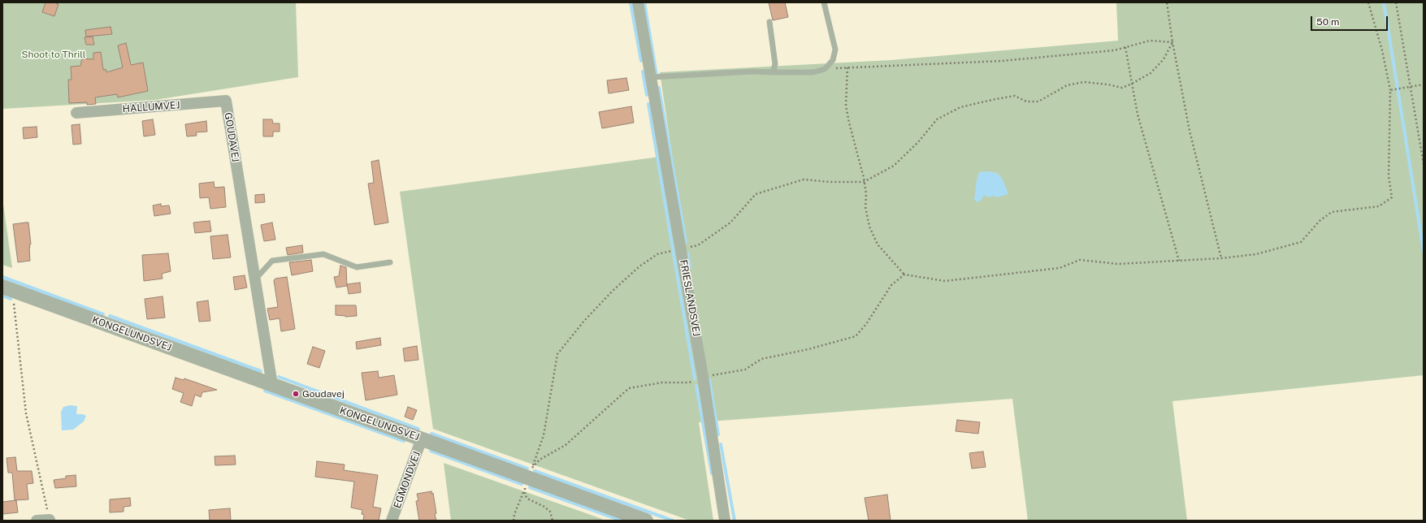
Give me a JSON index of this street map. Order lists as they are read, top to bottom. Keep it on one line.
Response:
{"streets":{"street":["HALLUMVEJ","GOUDAVEJ","FRIESLANDSVEJ","KONGELUNDSVEJ","EGMONDVEJ"]},"crossings":[["HALLUMVEJ","GOUDAVEJ"],["GOUDAVEJ","KONGELUNDSVEJ"],["KONGELUNDSVEJ","EGMONDVEJ"]],"parks":["Shoot to Thrill"],"places":["Goudavej"],"scale_bar":"50 m"}
